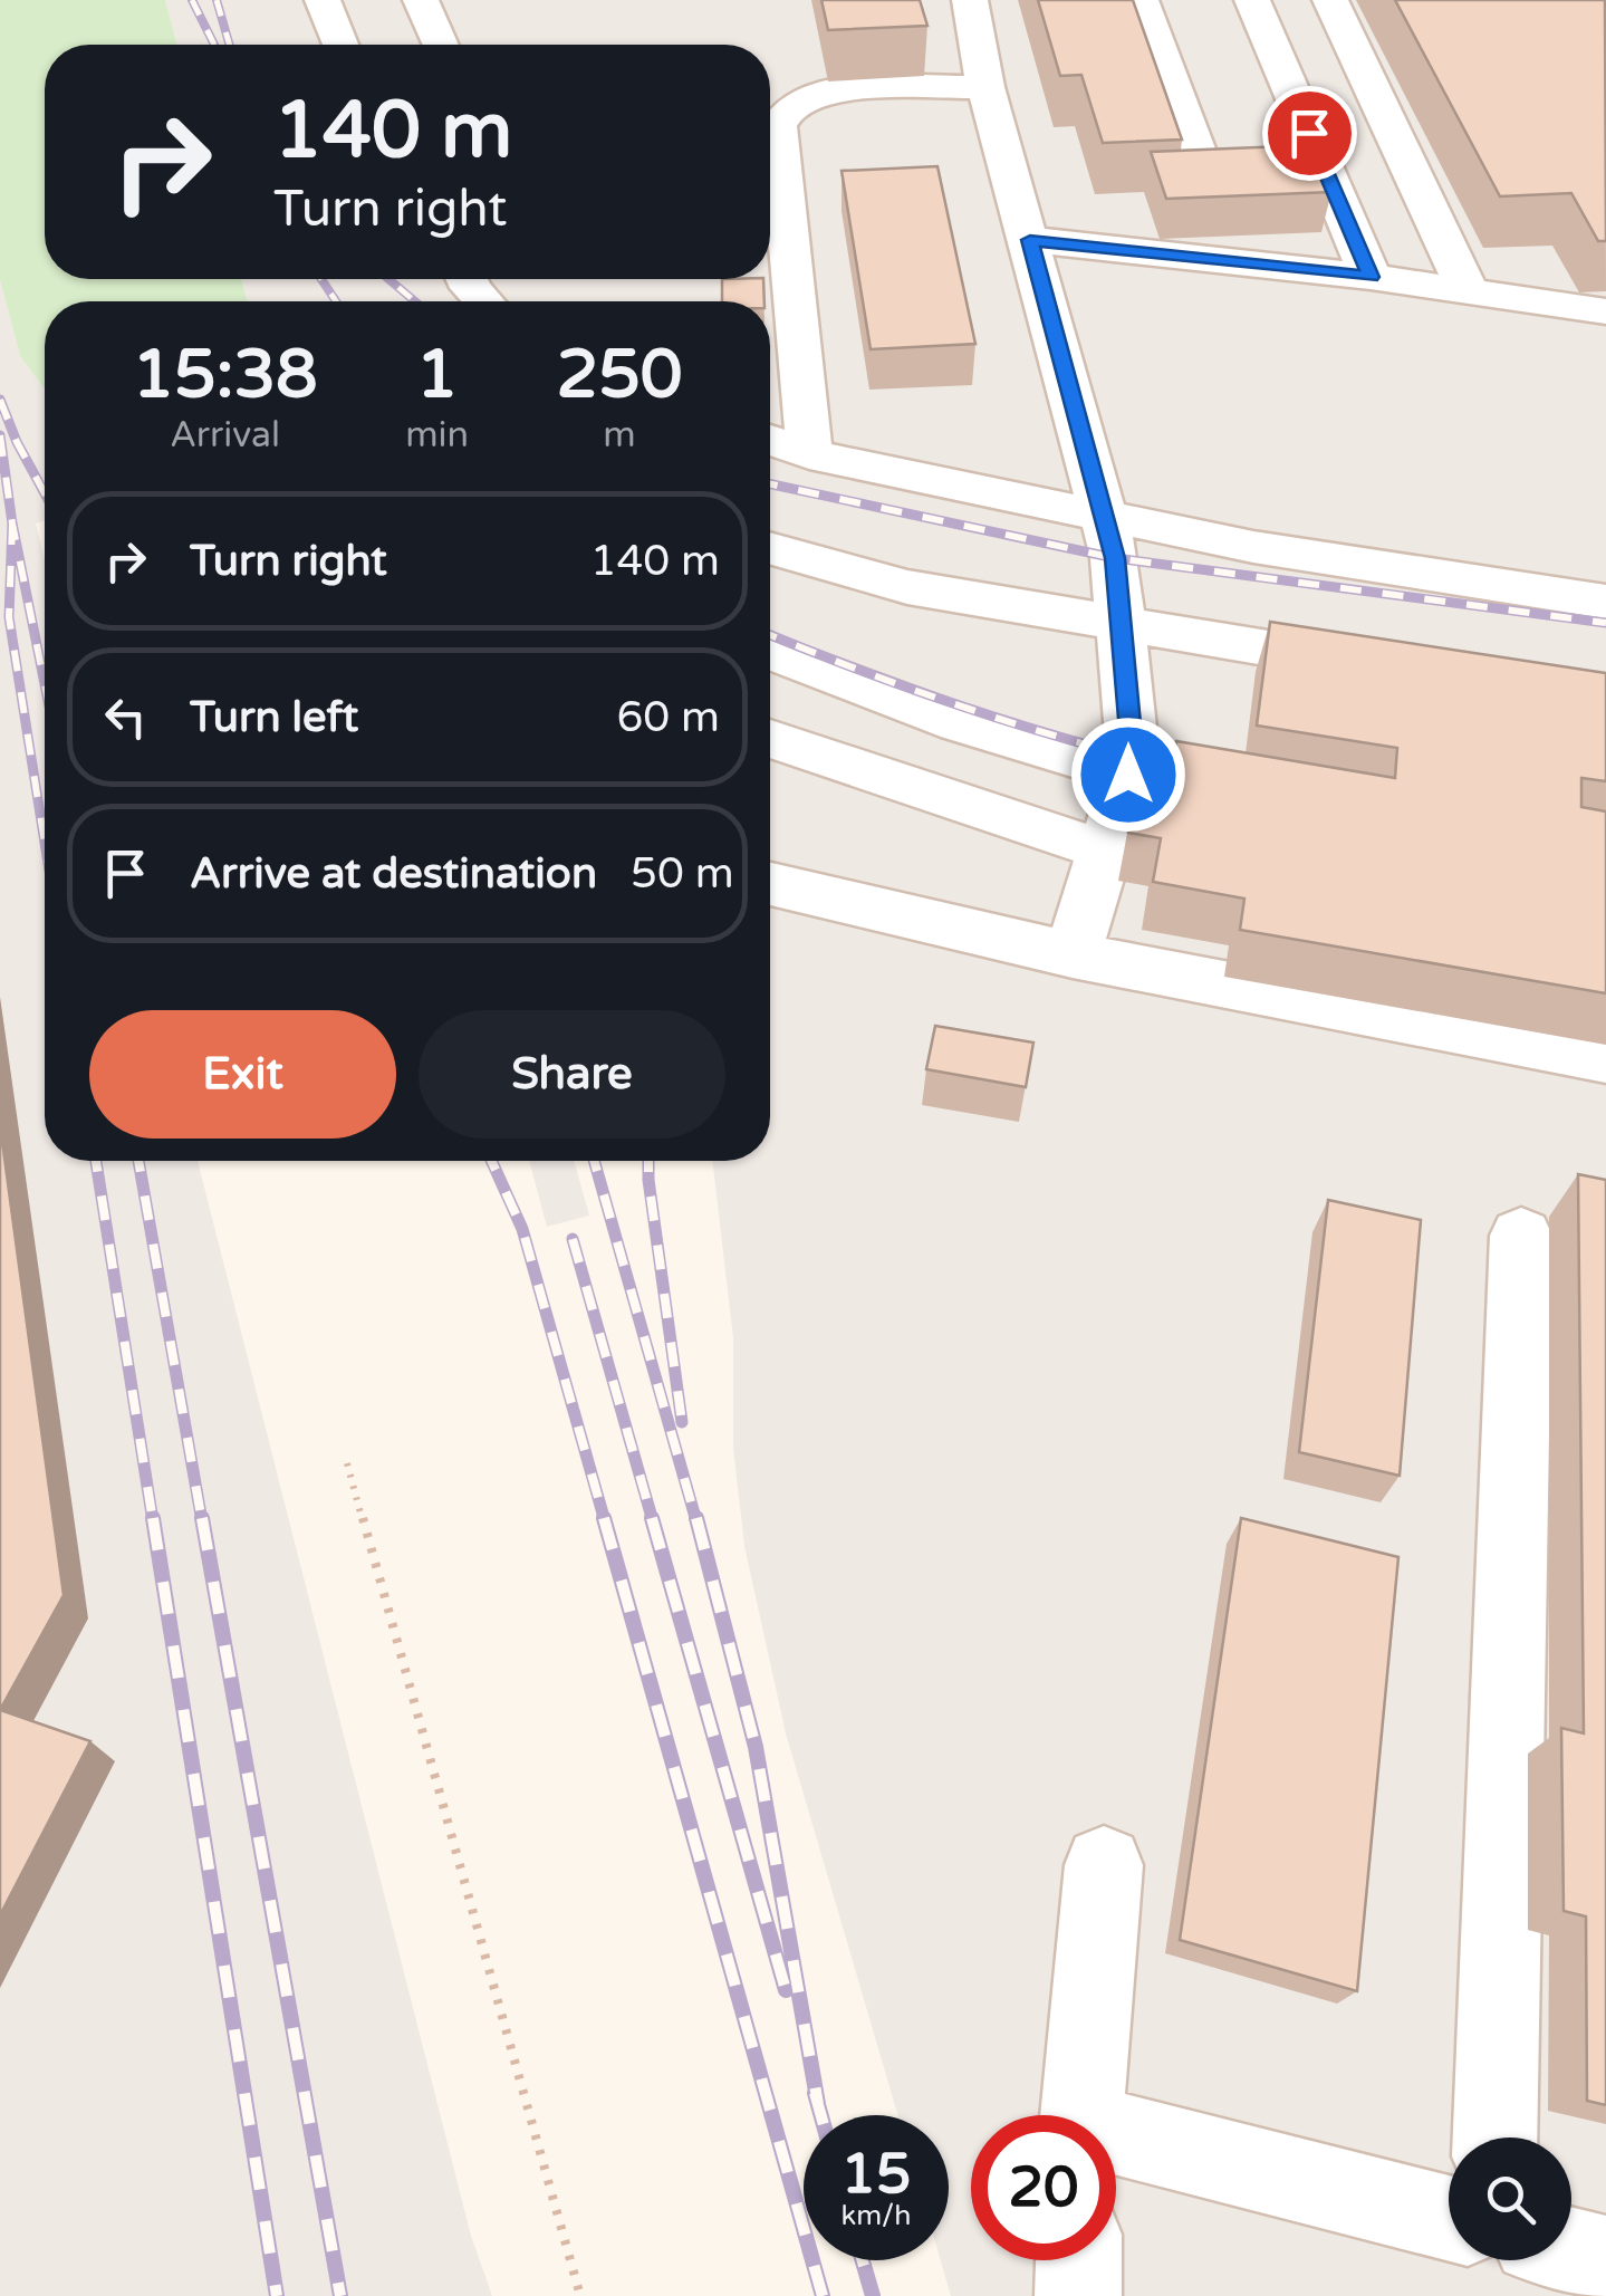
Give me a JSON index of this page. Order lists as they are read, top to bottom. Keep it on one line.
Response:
{"page":{"turn":["140 m","Turn right"],"eta":["15:38","Arrival","1","min","250","m"],"list":[{"name":"Turn right","value":"140 m"},{"name":"Turn left","value":"60 m"},{"name":"Arrive at destination","value":"50 m"}],"buttons":["Exit","Share"],"speed":"15 km/h","limit":"20"}}
